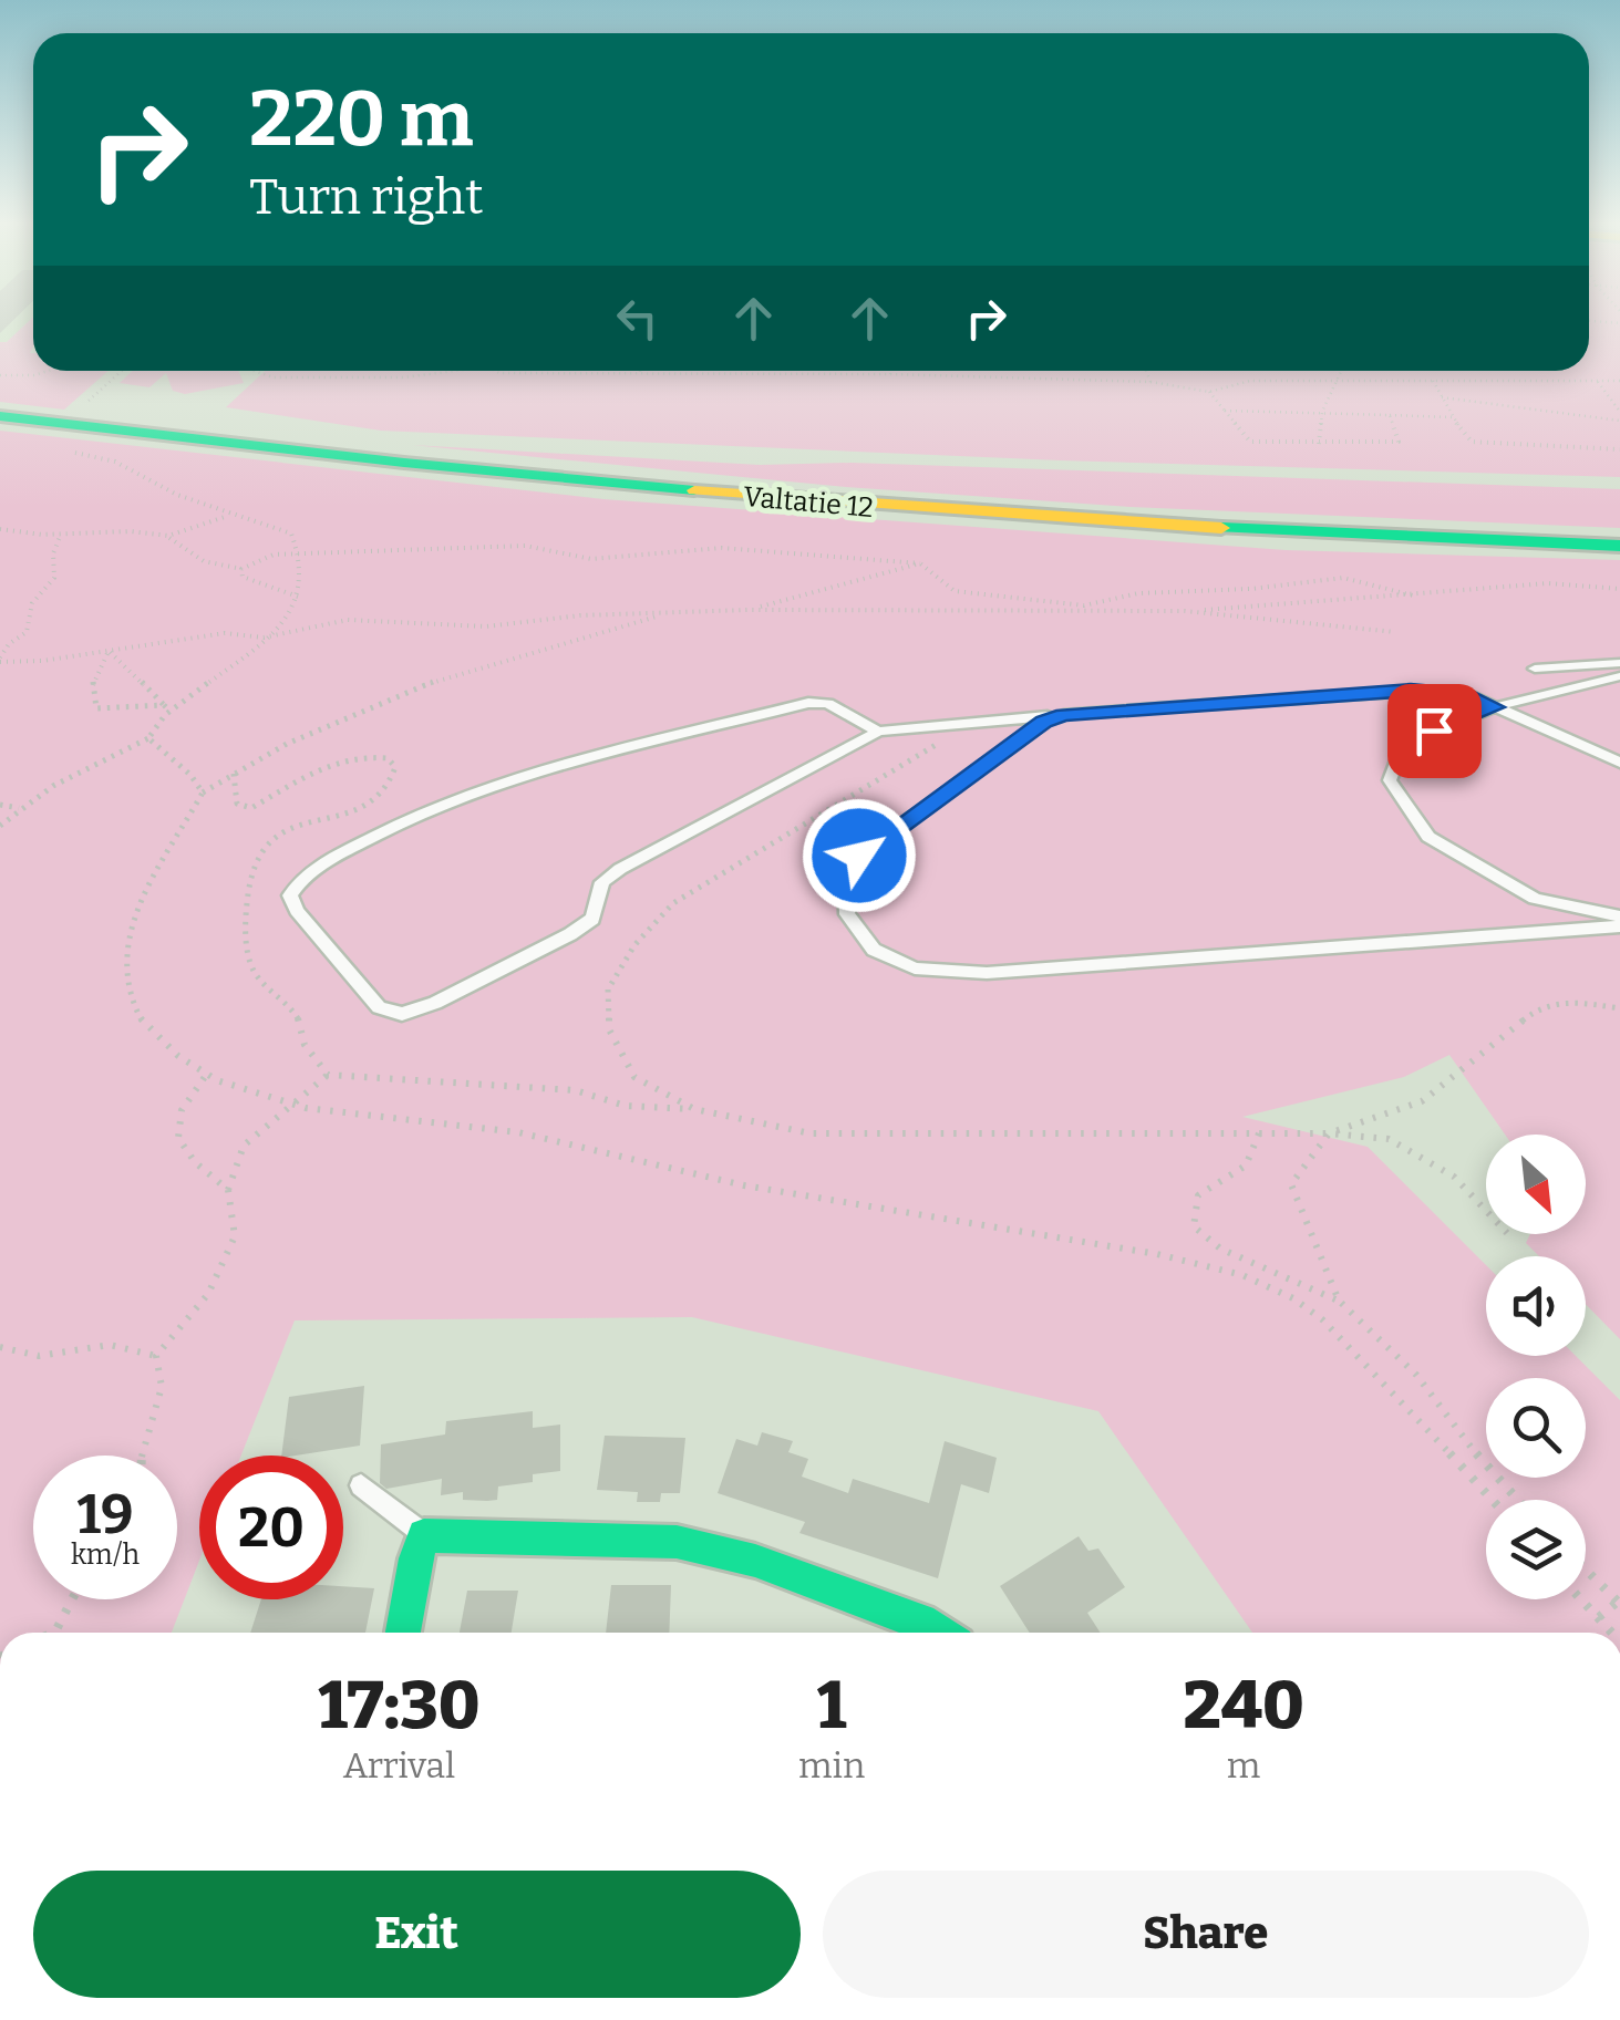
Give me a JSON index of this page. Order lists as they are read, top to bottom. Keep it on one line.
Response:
{"streets":{"main road":["Valtatie 12"]},"north":"bottom right","page":{"turn":["220 m","Turn right"],"speed":"19 km/h","limit":"20","eta":["17:30","Arrival","1","min","240","m"],"buttons":["Exit","Share"]}}
